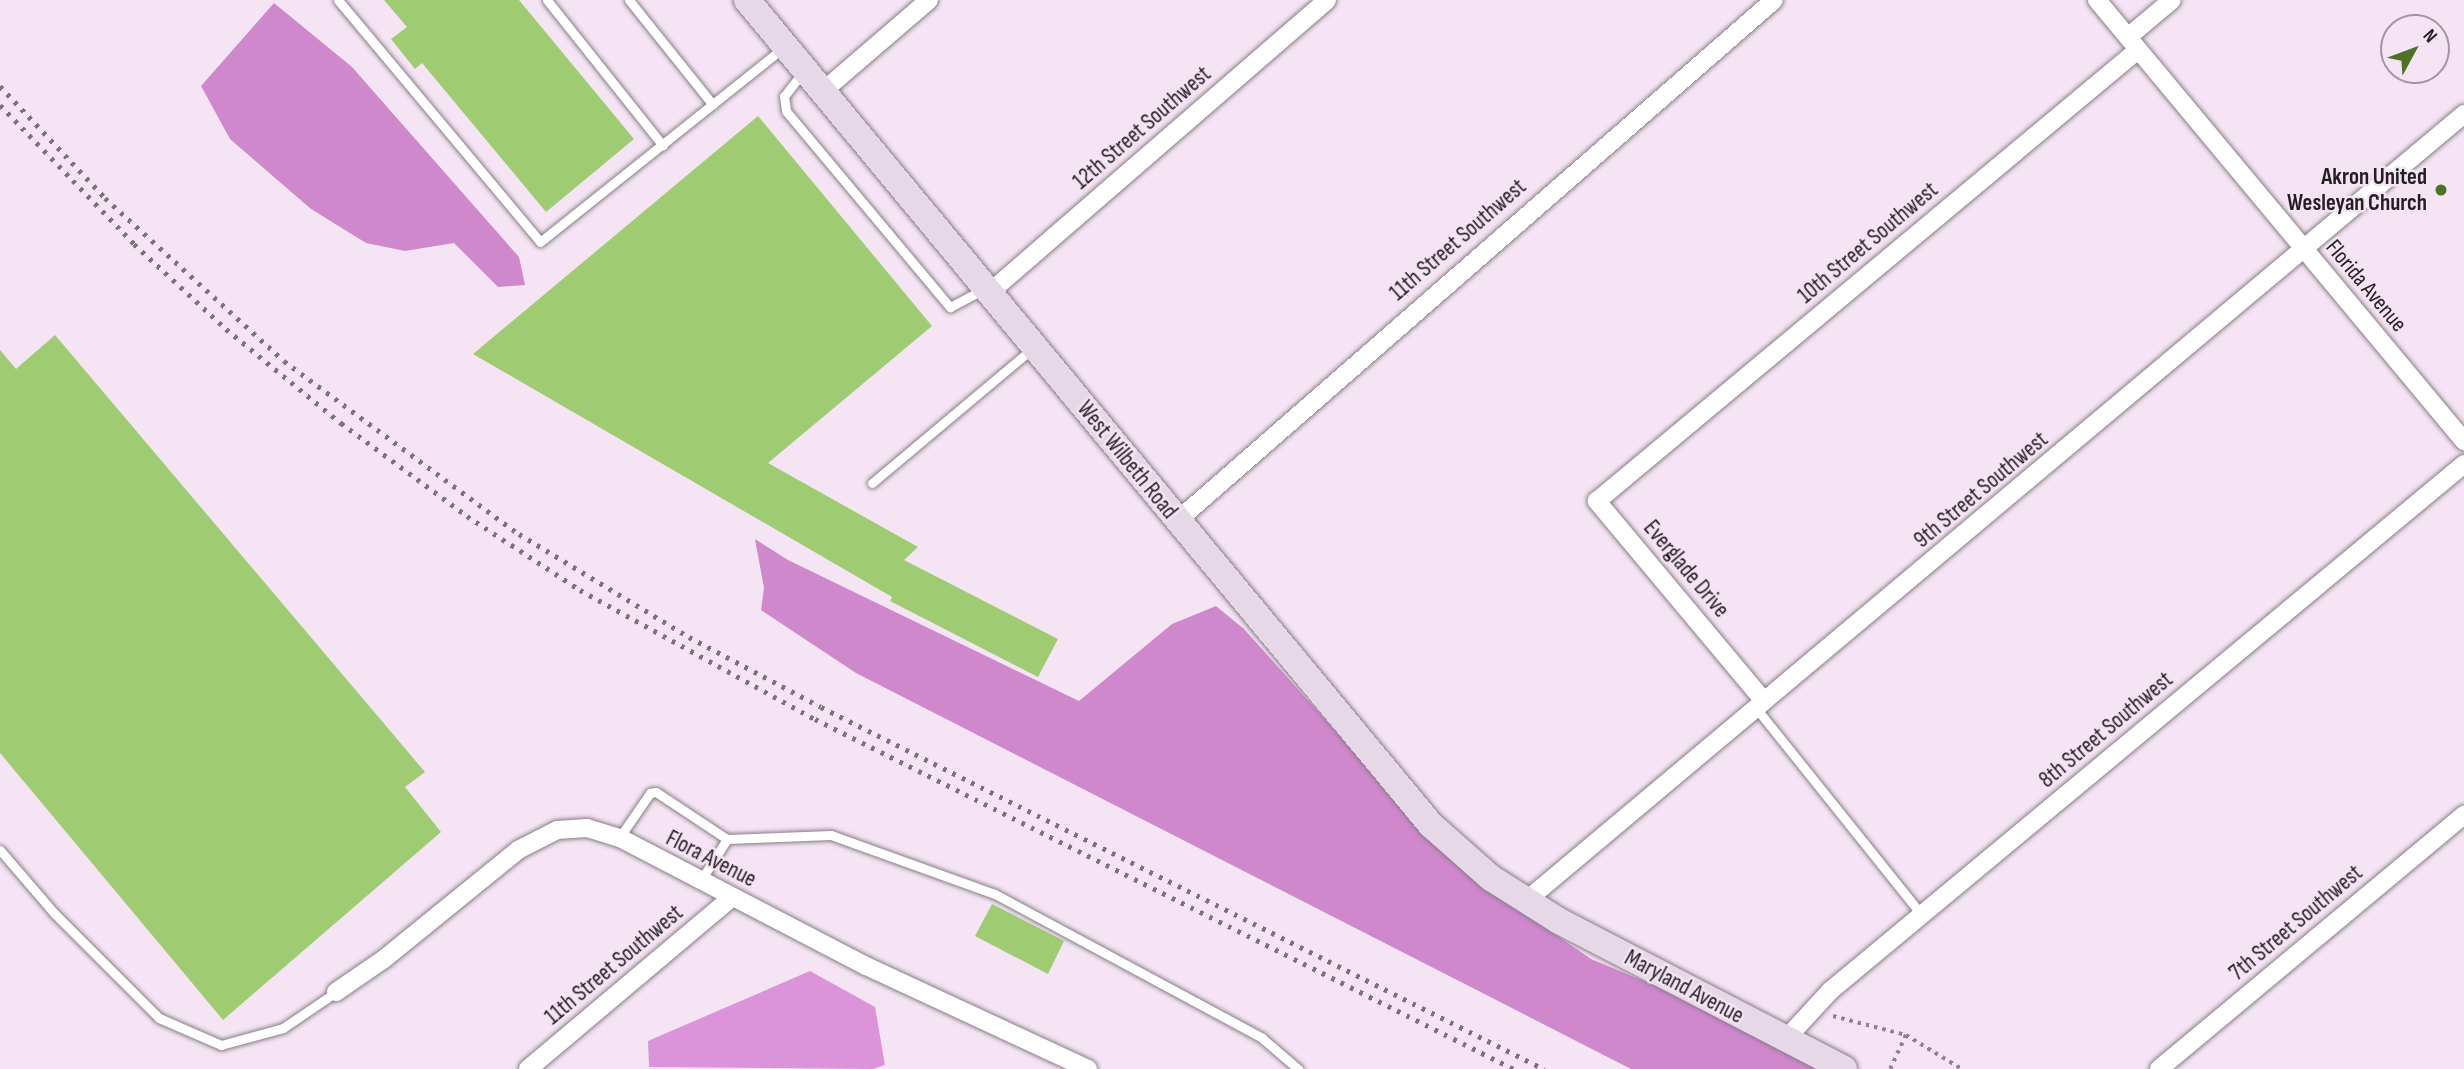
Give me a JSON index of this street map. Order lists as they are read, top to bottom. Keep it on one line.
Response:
{"streets":{"main road":["West Wilbeth Road","Maryland Avenue"],"street":["12th Street Southwest","11th Street Southwest","10th Street Southwest","Florida Avenue","9th Street Southwest","Everglade Drive","8th Street Southwest","Flora Avenue","7th Street Southwest"]},"crossings":[["12th Street Southwest","West Wilbeth Road"],["11th Street Southwest","West Wilbeth Road"],["11th Street Southwest","Flora Avenue"],["10th Street Southwest","Florida Avenue"],["10th Street Southwest","Everglade Drive"],["Florida Avenue","9th Street Southwest"],["West Wilbeth Road","9th Street Southwest"],["West Wilbeth Road","Maryland Avenue"],["9th Street Southwest","Everglade Drive"],["9th Street Southwest","Maryland Avenue"],["8th Street Southwest","Maryland Avenue"]],"places":["Akron United Wesleyan Church"],"north":"top right"}
